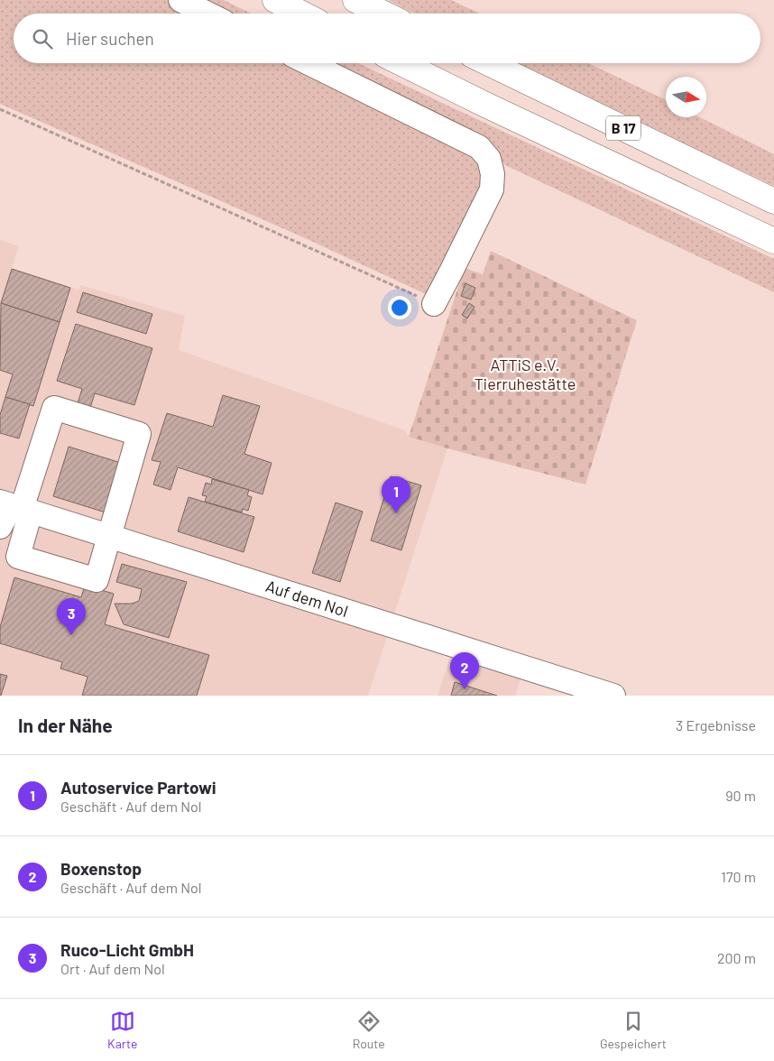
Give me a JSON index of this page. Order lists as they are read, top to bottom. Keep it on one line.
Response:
{"streets":{"highway":["B 17"],"street":["Auf dem Nol"]},"parks":["ATTiS e.V. Tierruhestätte"],"north":"right","page":{"search":"Hier suchen","pins":["1","3","2"],"heading":["In der Nähe","3 Ergebnisse"],"list":[{"mark":"1","name":"Autoservice Partowi","note":"Geschäft · Auf dem Nol","value":"90 m"},{"mark":"2","name":"Boxenstop","note":"Geschäft · Auf dem Nol","value":"170 m"},{"mark":"3","name":"Ruco-Licht GmbH","note":"Ort · Auf dem Nol","value":"200 m"}],"nav":["Karte","Route","Gespeichert"]}}
